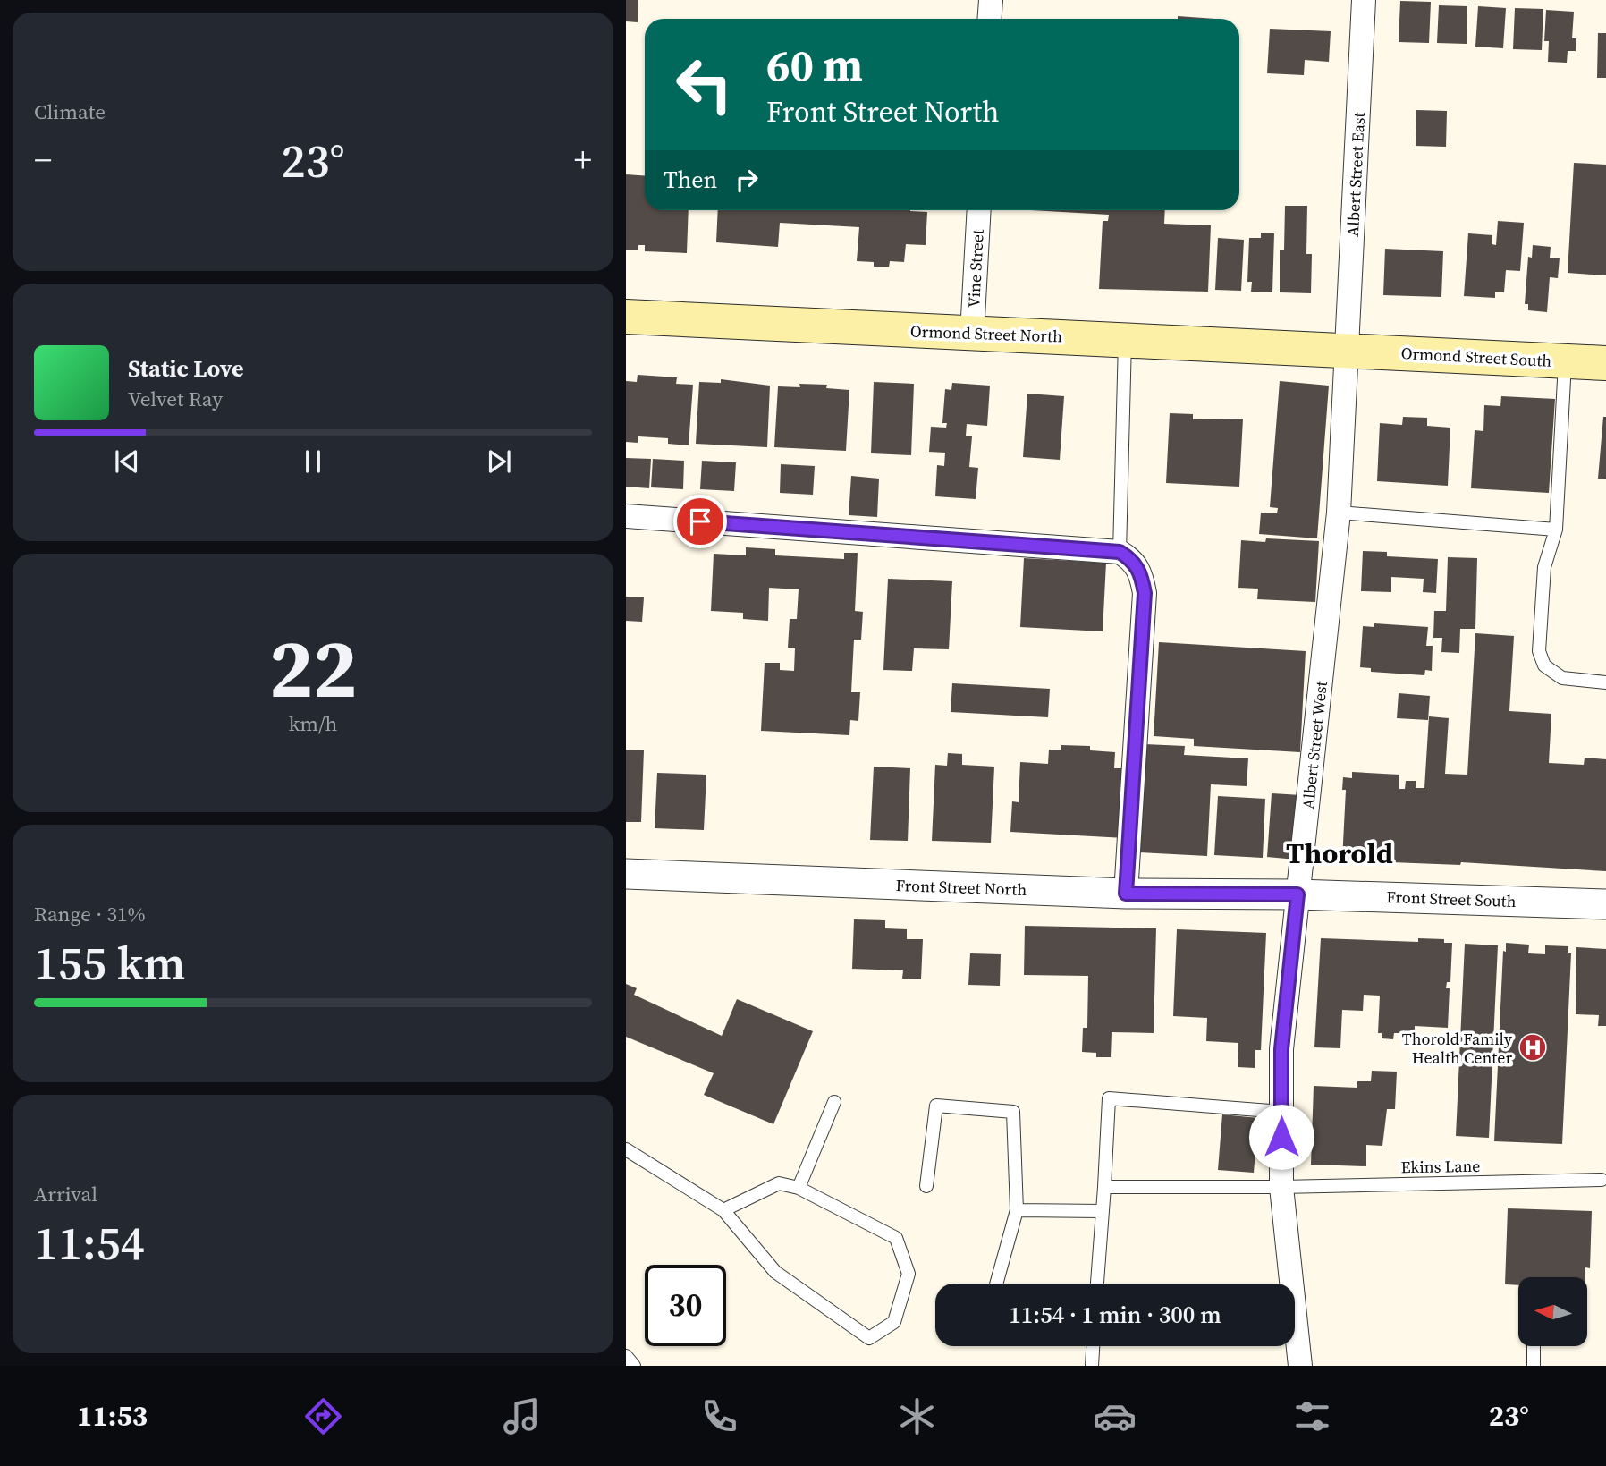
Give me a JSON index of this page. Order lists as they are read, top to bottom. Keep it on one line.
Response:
{"streets":{"main road":["Ormond Street North","Ormond Street South"],"street":["Albert Street East","Vine Street","Albert Street West","Front Street North","Front Street South"],"lane":["Ekins Lane"]},"crossings":[["Albert Street East","Ormond Street North"],["Albert Street East","Ormond Street South"],["Albert Street East","Albert Street West"],["Vine Street","Ormond Street North"],["Ormond Street North","Ormond Street South"],["Ormond Street North","Albert Street West"],["Ormond Street South","Albert Street West"],["Albert Street West","Front Street North"],["Albert Street West","Front Street South"],["Albert Street West","Ekins Lane"],["Front Street North","Front Street South"]],"districts":["Thorold"],"places":{"hospital":["Thorold Family Health Center"]},"north":"left","page":{"tile":["Climate",["22","km/h"],["Range · 31%","155 km"],["Arrival","11:54"]],"turn":["60 m","Front Street North"],"heat":["−","23°","+"],"then":"Then","song":["Static Love","Velvet Ray"],"limit":"30","trip":"11:54 · 1 min · 300 m","tabs":["11:53","23°"]}}
